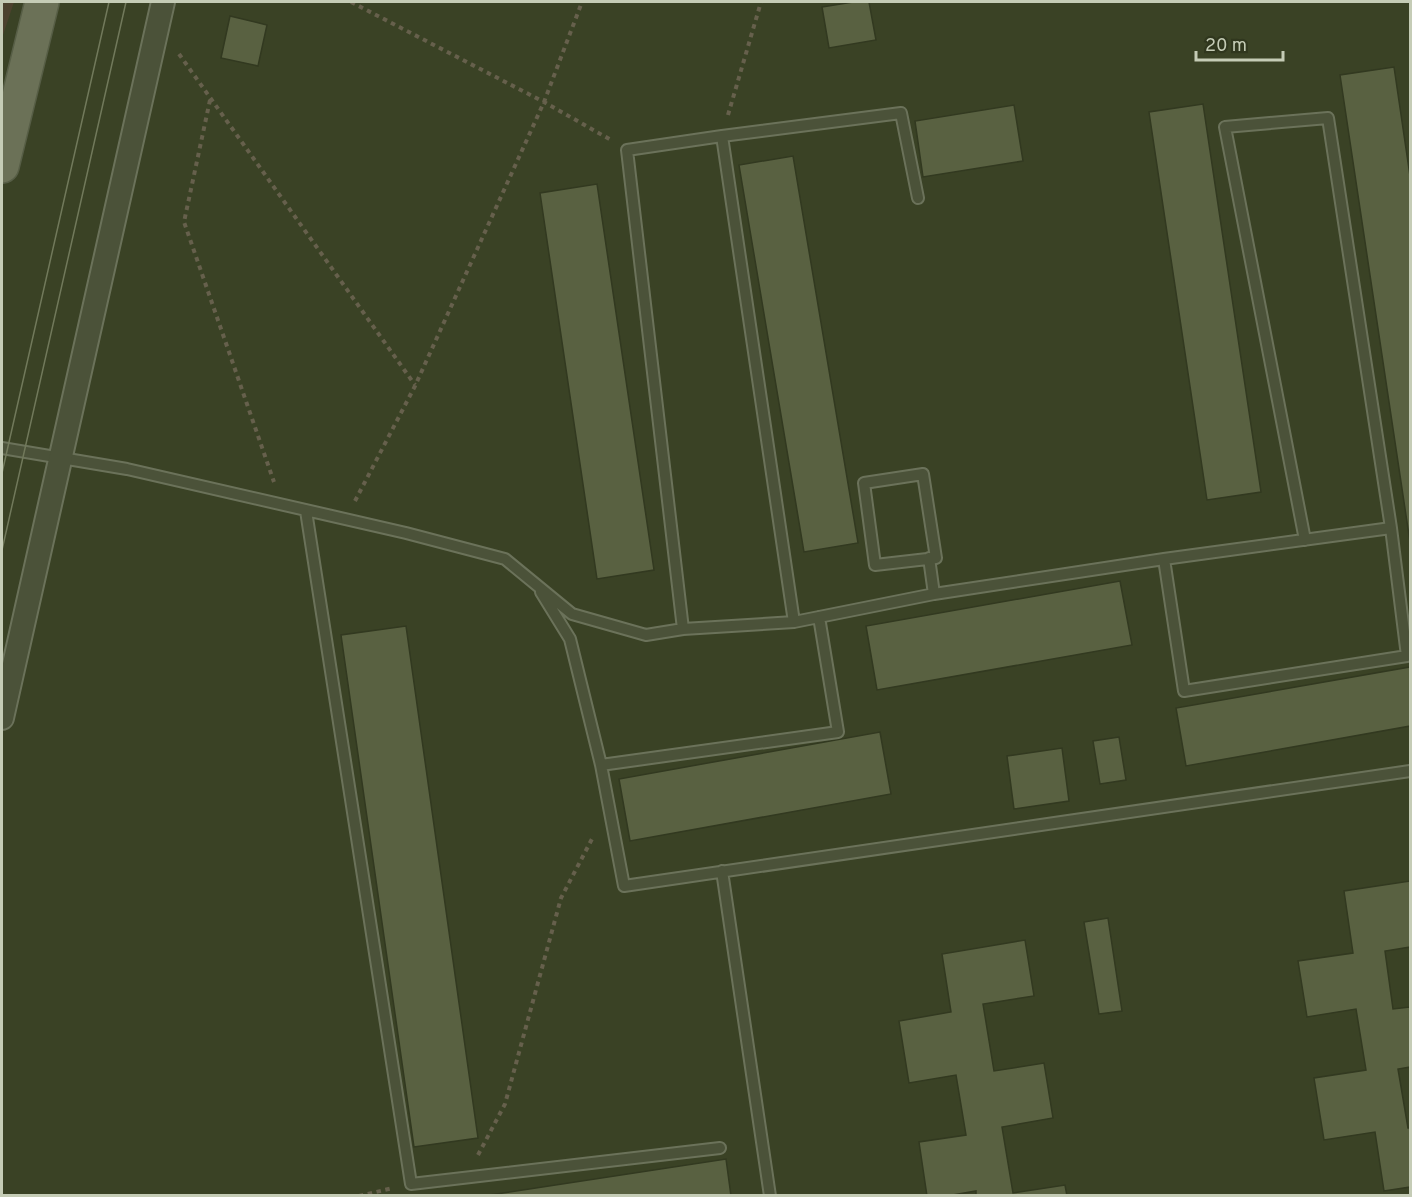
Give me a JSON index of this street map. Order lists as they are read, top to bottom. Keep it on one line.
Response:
{"scale_bar":"20 m"}
